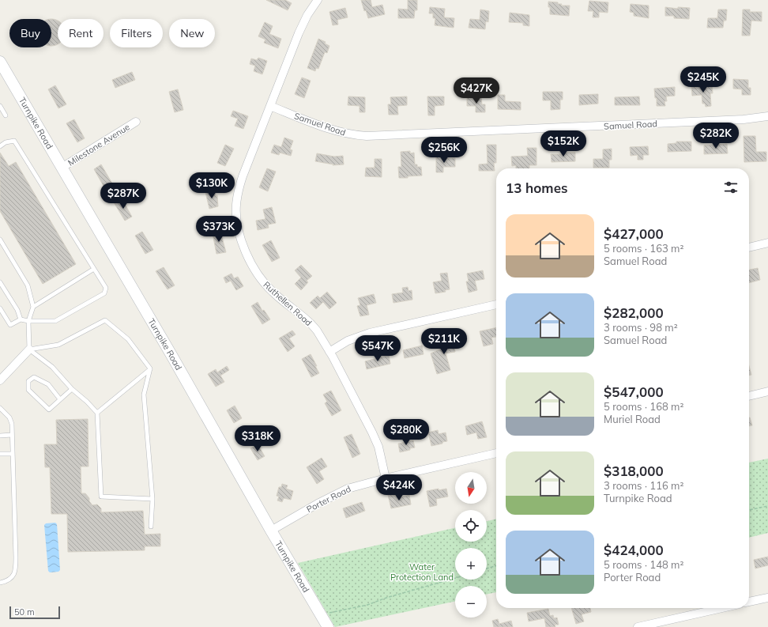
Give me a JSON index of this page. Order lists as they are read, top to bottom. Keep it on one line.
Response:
{"streets":{"main road":["Turnpike Road"],"street":["Samuel Road","Milestone Avenue","Ruthellen Road","Porter Road"]},"crossings":[["Turnpike Road","Milestone Avenue"],["Turnpike Road","Porter Road"],["Samuel Road","Ruthellen Road"],["Ruthellen Road","Porter Road"]],"parks":["Water Protection Land"],"scale_bar":"50 m","north":"bottom","page":{"chip":["Buy","Rent","Filters","New"],"price":["$245K","$427K","$282K","$152K","$256K","$130K","$287K","$373K","$211K","$547K","$280K","$318K","$424K"],"heading":"13 homes","list":[{"name":"$427,000","note":"5 rooms · 163 m² · Samuel Road"},{"name":"$282,000","note":"3 rooms · 98 m² · Samuel Road"},{"name":"$547,000","note":"5 rooms · 168 m² · Muriel Road"},{"name":"$318,000","note":"3 rooms · 116 m² · Turnpike Road"},{"name":"$424,000","note":"5 rooms · 148 m² · Porter Road"}],"map_buttons":["+","−"],"scale":"50 m"}}
